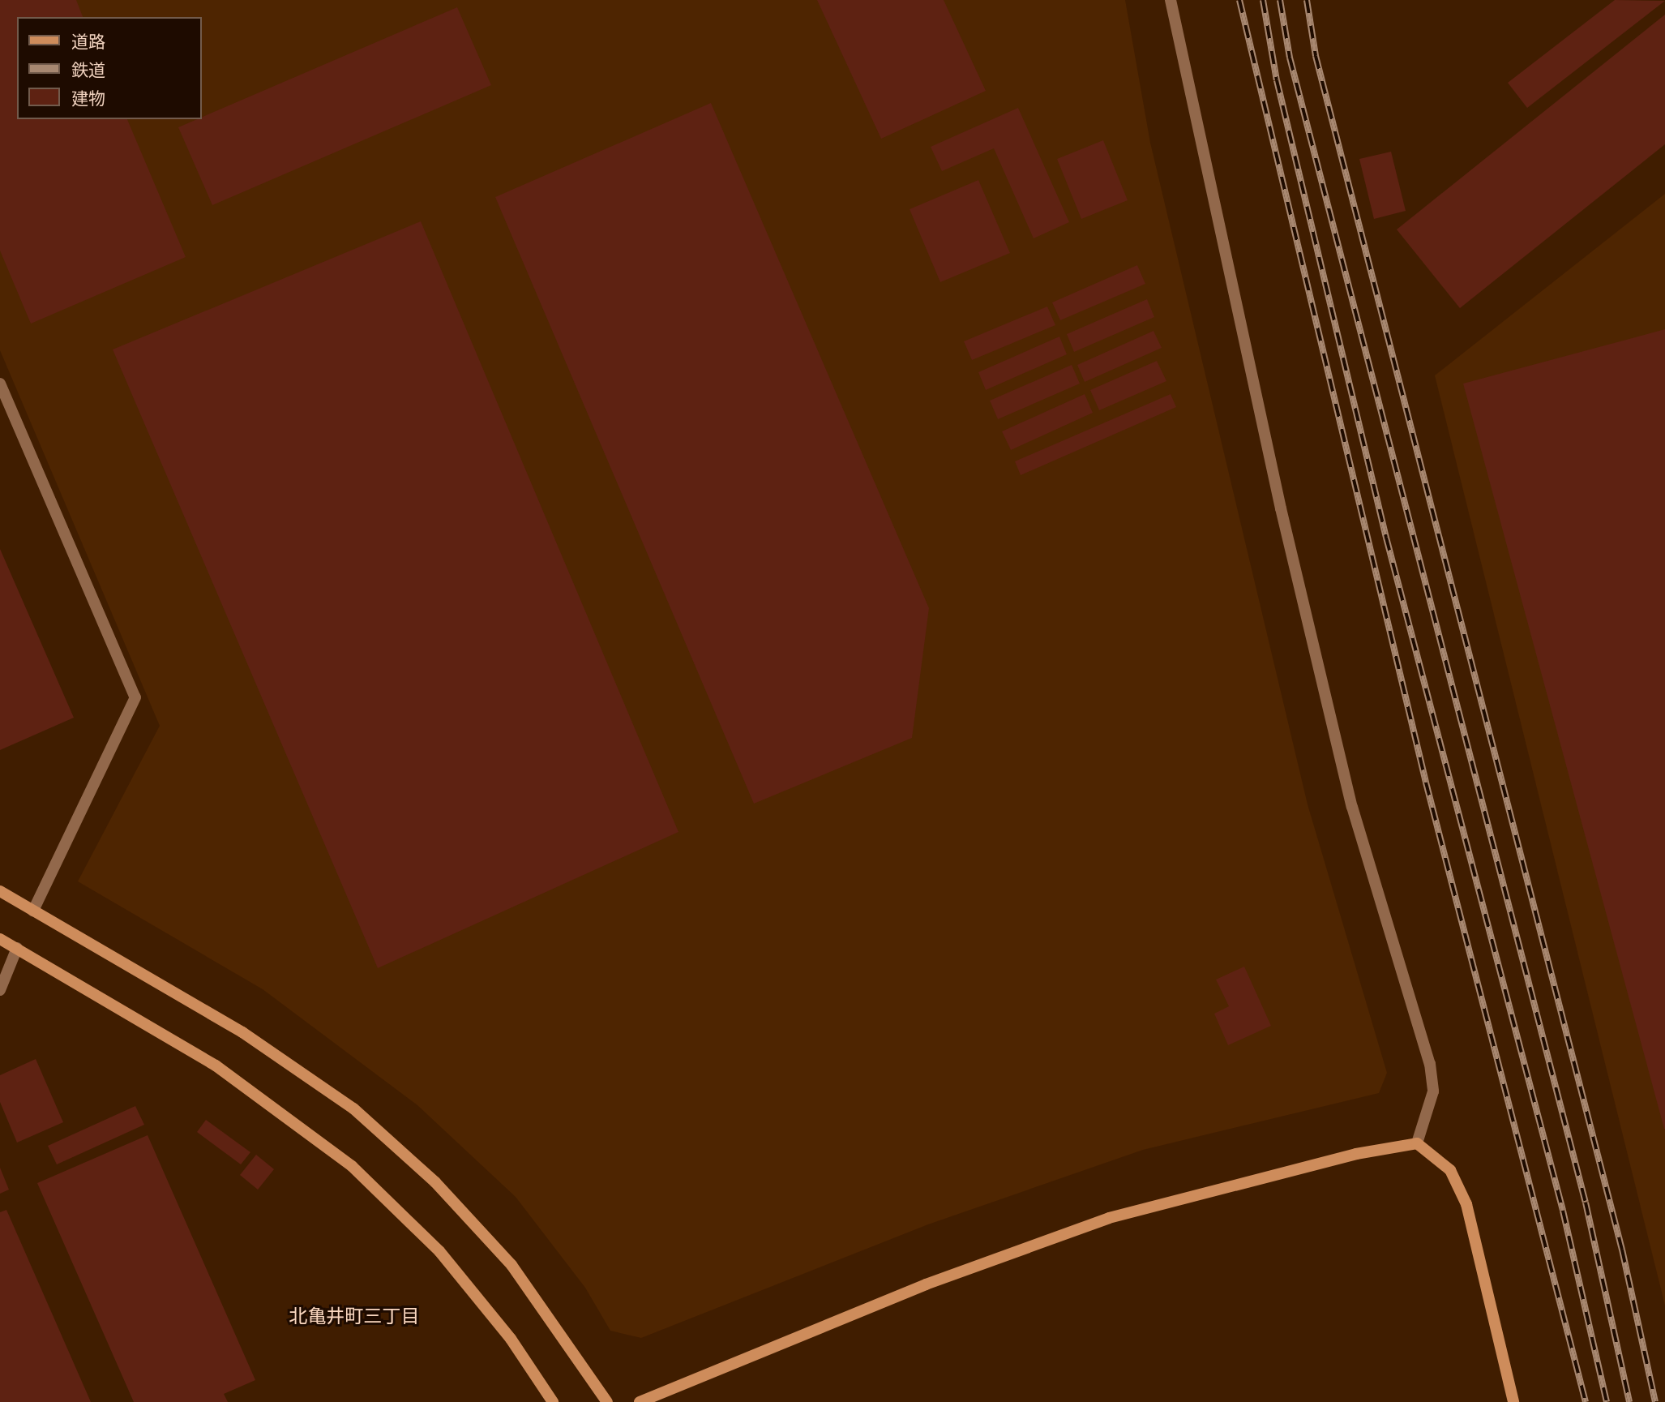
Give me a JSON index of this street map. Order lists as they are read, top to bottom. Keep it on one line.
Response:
{"districts":["北亀井町三丁目"],"legend":["道路","鉄道","建物"]}
